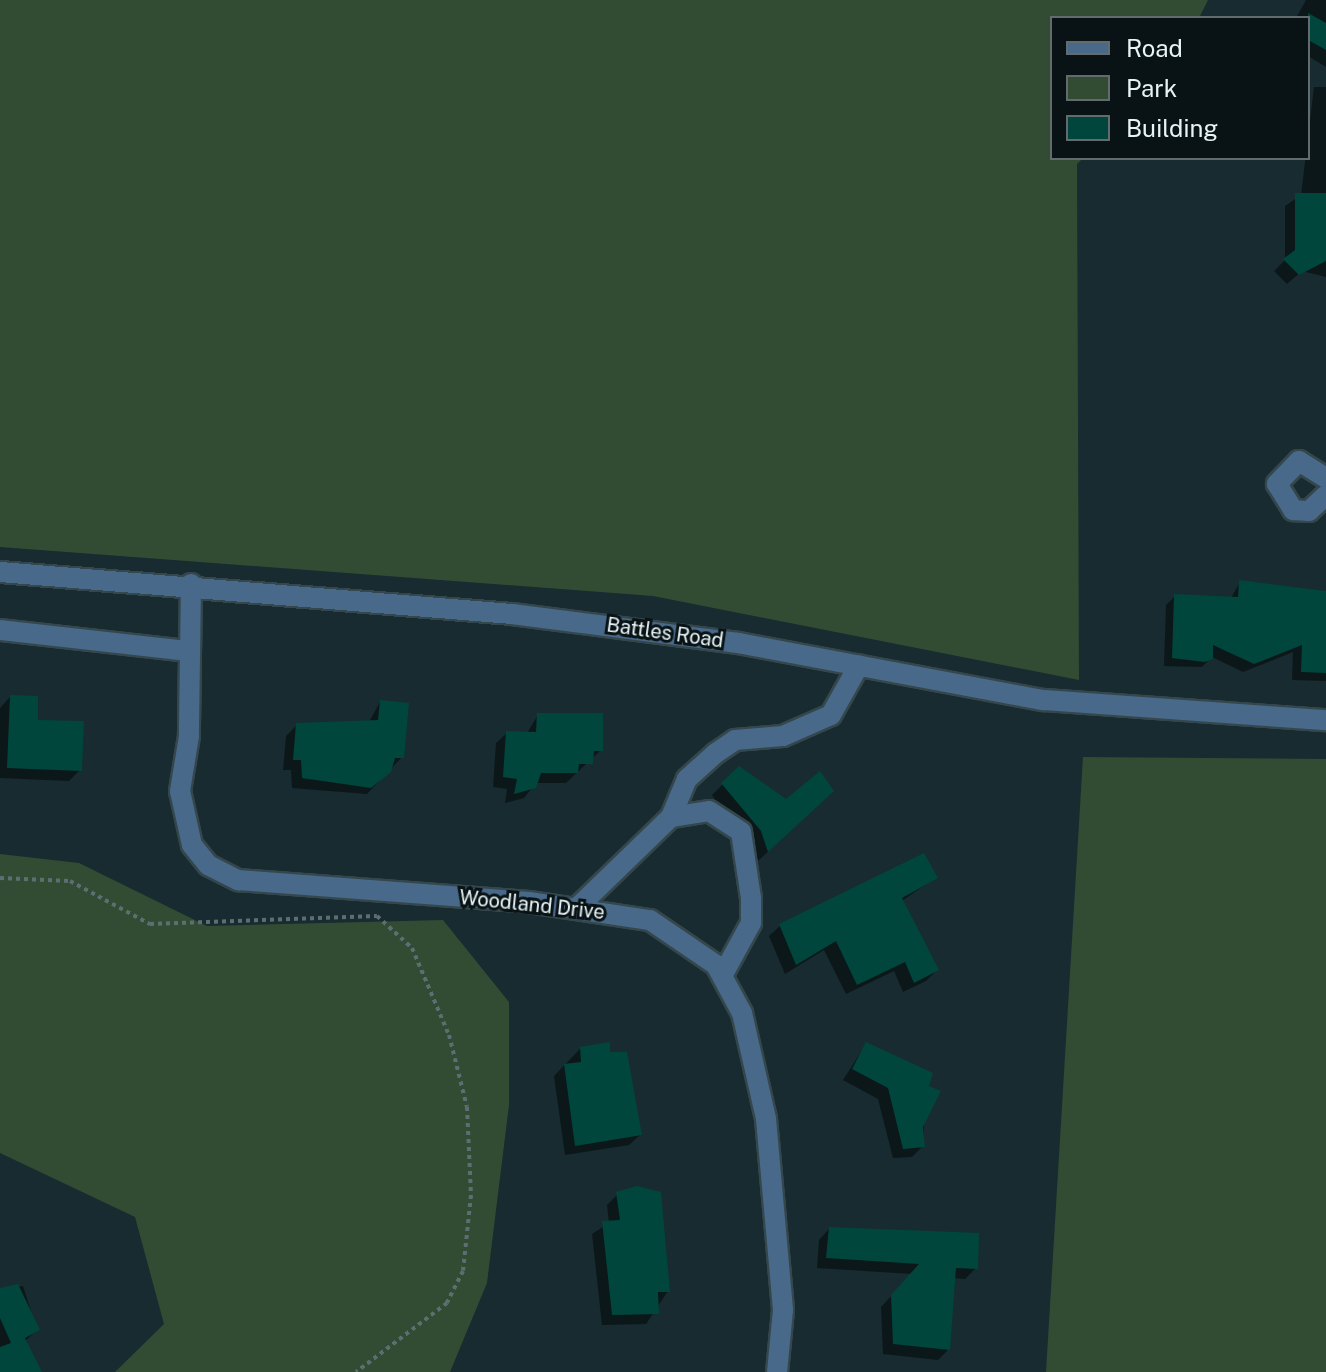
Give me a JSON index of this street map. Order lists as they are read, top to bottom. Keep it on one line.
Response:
{"streets":{"street":["Battles Road","Woodland Drive"]},"crossings":[["Battles Road","Woodland Drive"]],"legend":["Road","Park","Building"]}
